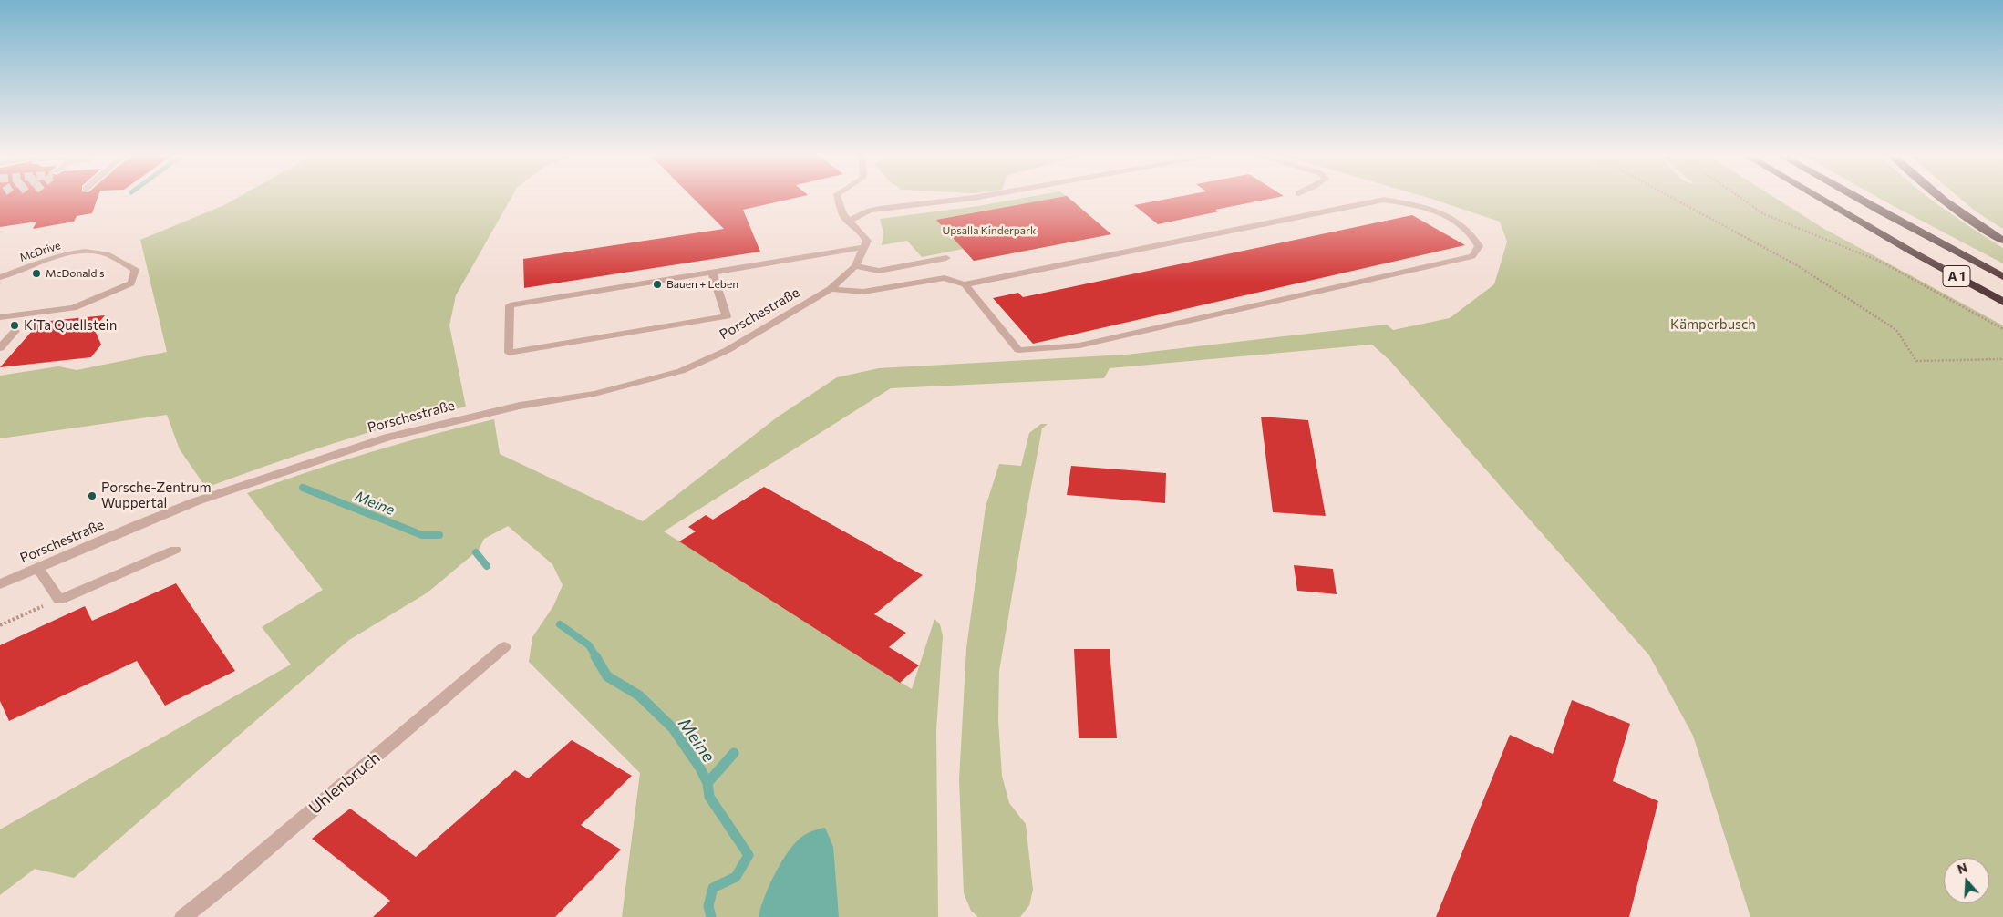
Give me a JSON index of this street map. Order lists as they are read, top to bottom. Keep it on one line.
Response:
{"streets":{"highway":["A 1"],"street":["McDrive","Porschestraße","Uhlenbruch"]},"water":["Meine"],"parks":["Upsalla Kinderpark","Kämperbusch"],"places":["McDonald's","Bauen + Leben","KiTa Quellstein","Porsche-Zentrum Wuppertal"],"north":"top"}
